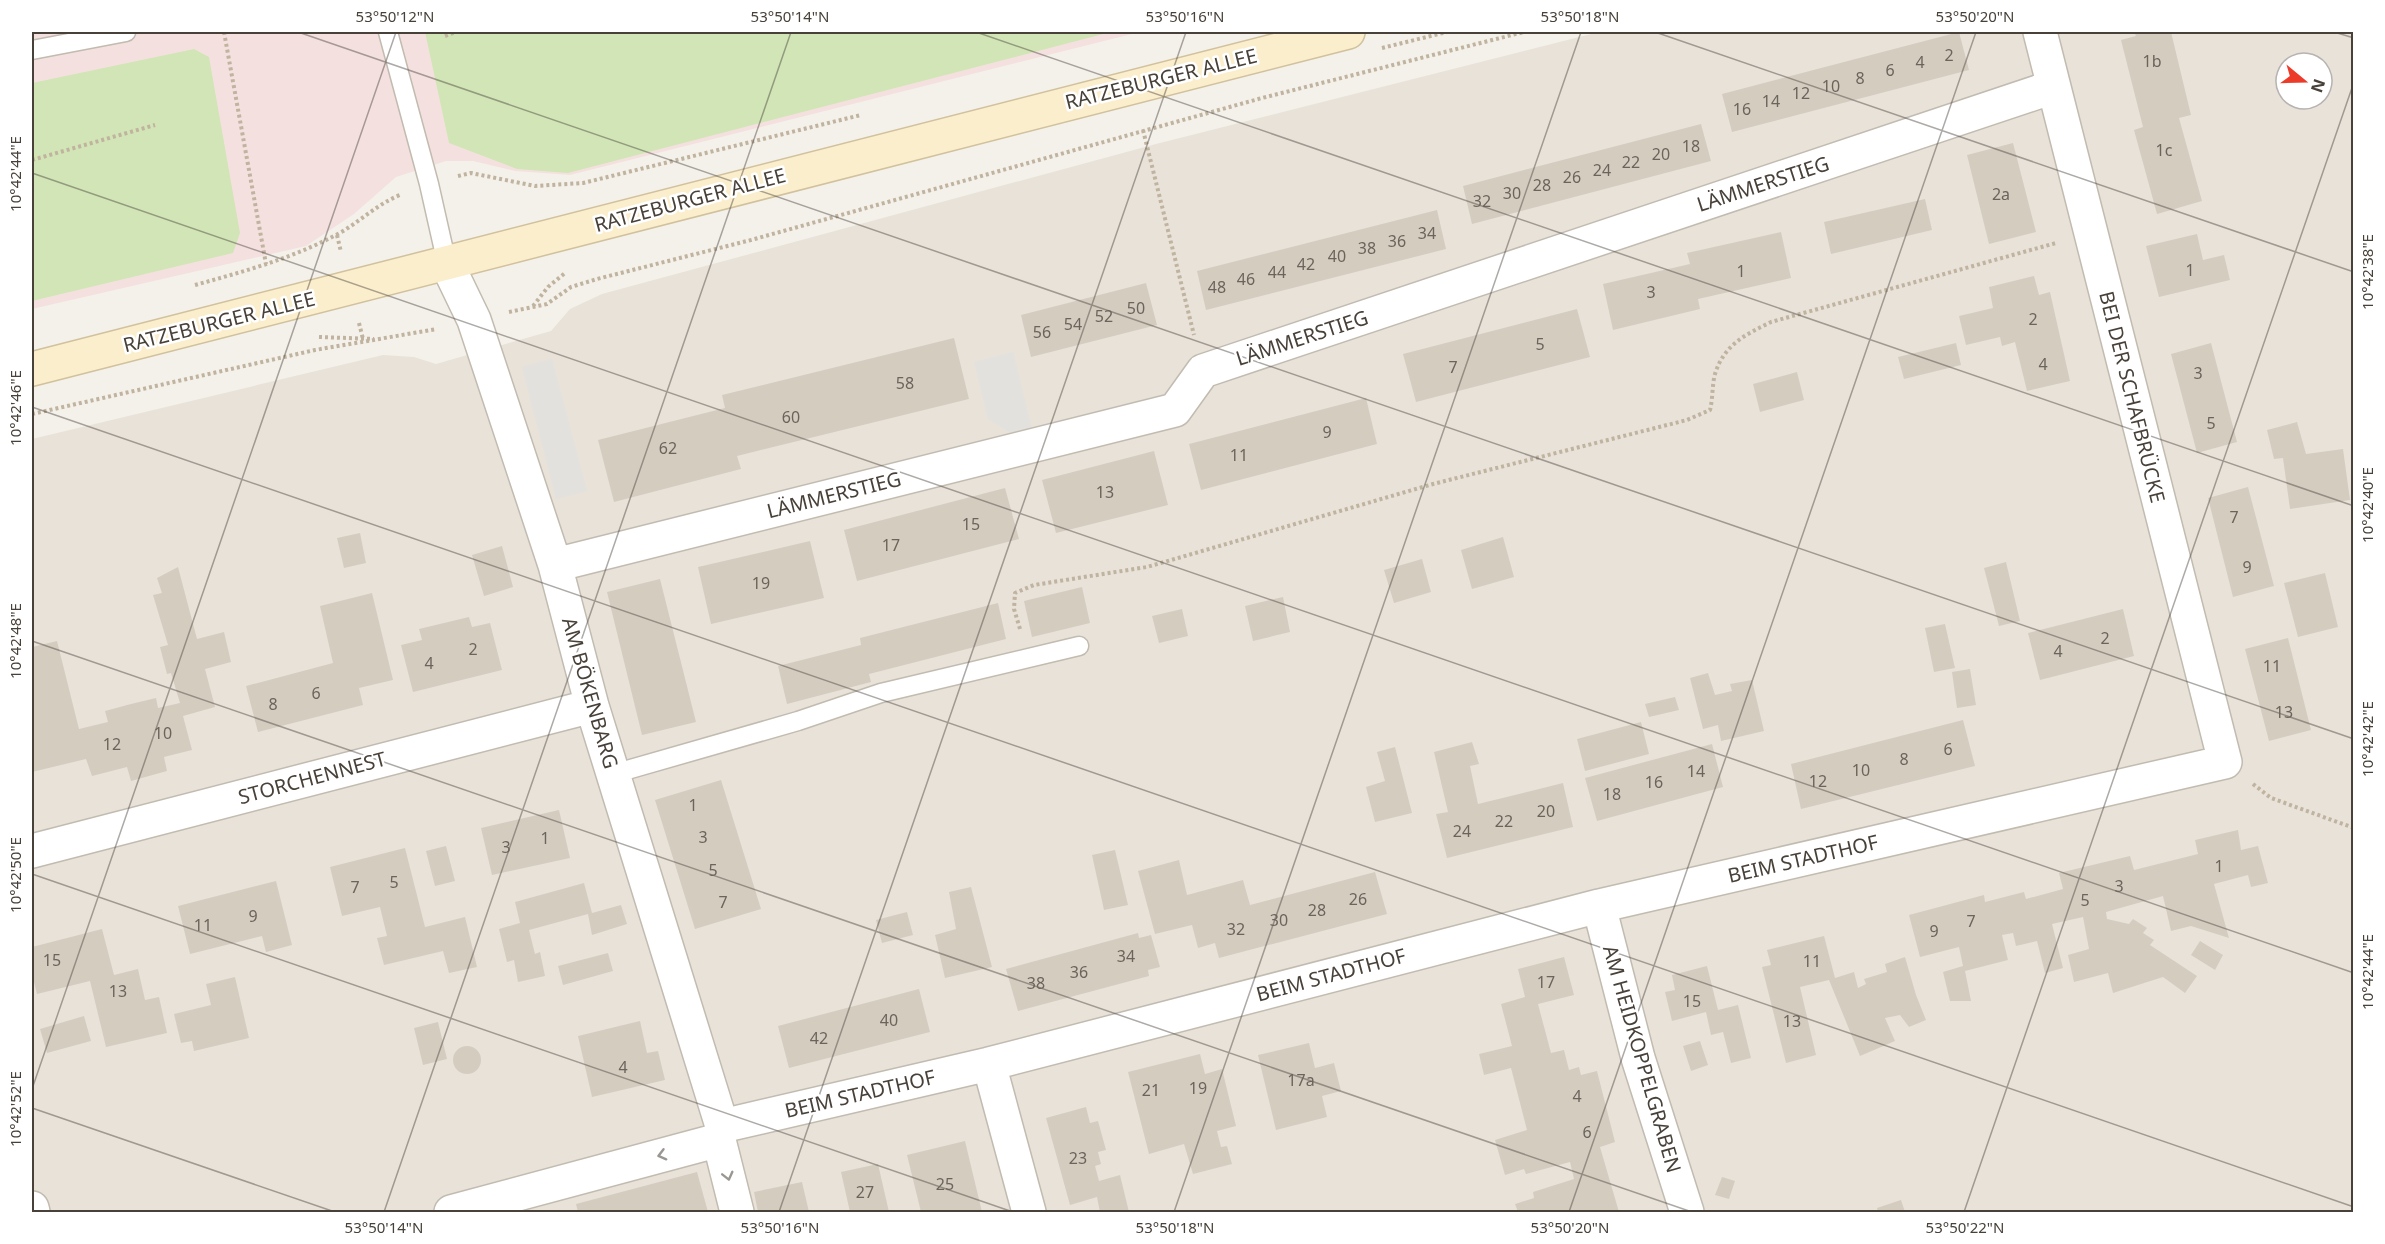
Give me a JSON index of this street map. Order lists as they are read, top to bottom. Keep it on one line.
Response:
{"streets":{"main road":["RATZEBURGER ALLEE"],"street":["LÄMMERSTIEG","BEI DER SCHAFBRÜCKE","AM BÖKENBARG","STORCHENNEST","BEIM STADTHOF","AM HEIDKOPPELGRABEN"]},"crossings":[["RATZEBURGER ALLEE","AM BÖKENBARG"],["LÄMMERSTIEG","BEI DER SCHAFBRÜCKE"],["LÄMMERSTIEG","AM BÖKENBARG"],["BEI DER SCHAFBRÜCKE","BEIM STADTHOF"],["AM BÖKENBARG","STORCHENNEST"],["AM BÖKENBARG","BEIM STADTHOF"],["BEIM STADTHOF","AM HEIDKOPPELGRABEN"]],"house_numbers":["2","1b","4","6","8","10","12","14","16","18","1c","20","22","24","26","28","30","2a","32","34","36","38","40","42","1","1","44","46","48","3","50","52","2","54","56","5","4","7","3","58","60","5","9","62","11","13","7","15","17","9","19","2","2","4","4","11","6","8","13","10","12","6","8","10","14","12","16","18","1","20","22","24","3","1","3","1","5","5","3","7","26","5","7","28","9","30","7","11","32","9","34","15","11","36","17","38","13","15","40","13","42","4","17a","19","21","4","6","23","25","27"],"north":"right","coordinates":["53°50'12\"N","53°50'14\"N","53°50'16\"N","53°50'18\"N","53°50'20\"N","10°42'44\"E","10°42'38\"E","10°42'46\"E","10°42'40\"E","10°42'48\"E","10°42'42\"E","10°42'50\"E","10°42'52\"E","53°50'22\"N"]}
